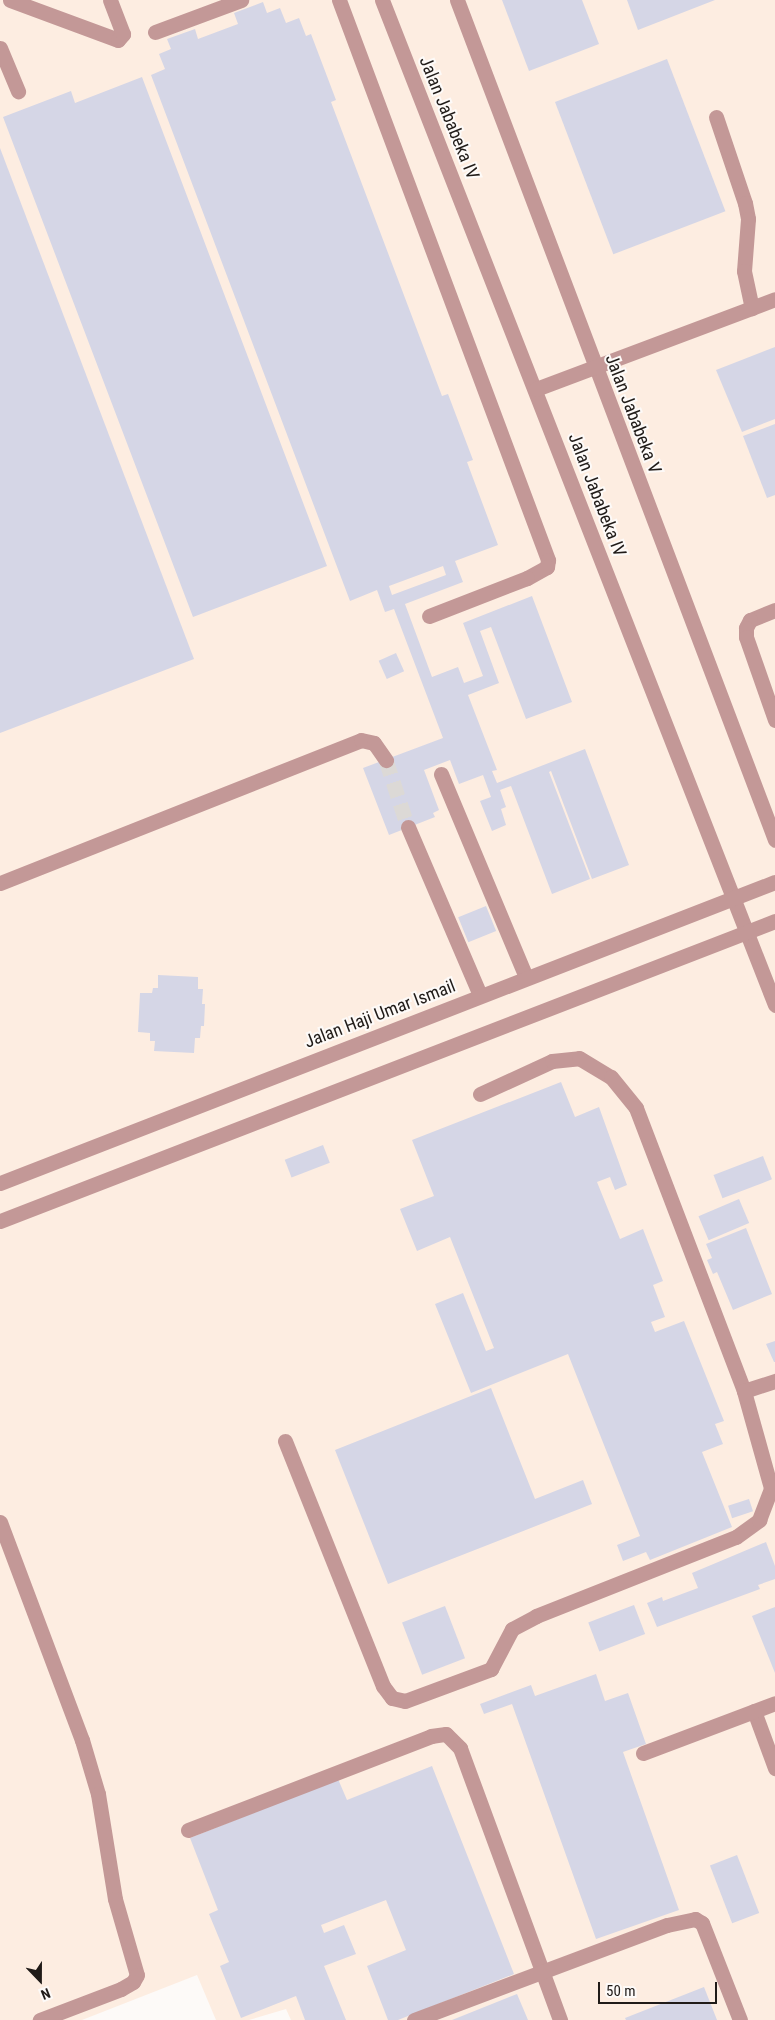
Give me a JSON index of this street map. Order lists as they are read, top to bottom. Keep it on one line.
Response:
{"streets":{"street":["Jalan Jababeka IV","Jalan Jababeka V","Jalan Haji Umar Ismail"]},"crossings":[["Jalan Jababeka IV","Jalan Haji Umar Ismail"]],"scale_bar":"50 m","north":"bottom"}
